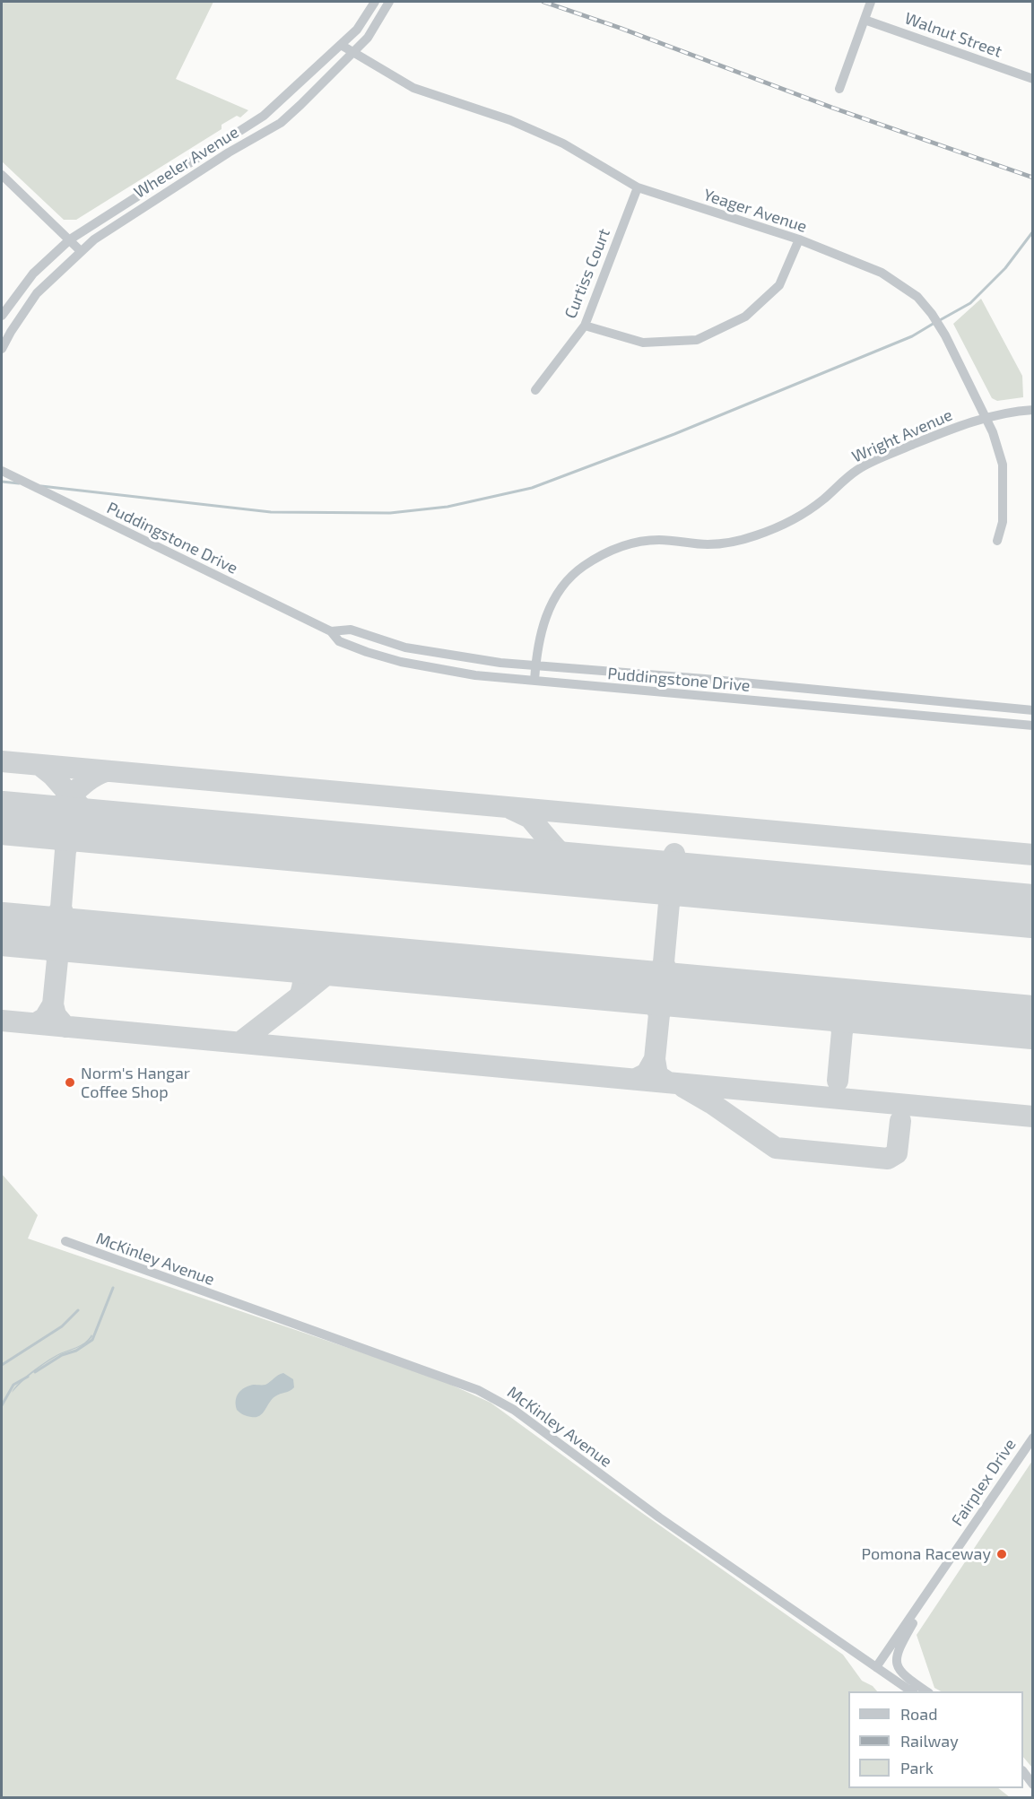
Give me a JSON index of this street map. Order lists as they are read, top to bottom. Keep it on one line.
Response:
{"streets":{"street":["Walnut Street","Wheeler Avenue","Yeager Avenue","Curtiss Court","Wright Avenue","Puddingstone Drive","McKinley Avenue","Fairplex Drive"]},"crossings":[["Wheeler Avenue","Yeager Avenue"],["Yeager Avenue","Curtiss Court"],["Yeager Avenue","Wright Avenue"],["Wright Avenue","Puddingstone Drive"],["McKinley Avenue","Fairplex Drive"]],"places":["Norm's Hangar Coffee Shop","Pomona Raceway"],"legend":["Road","Railway","Park"]}
